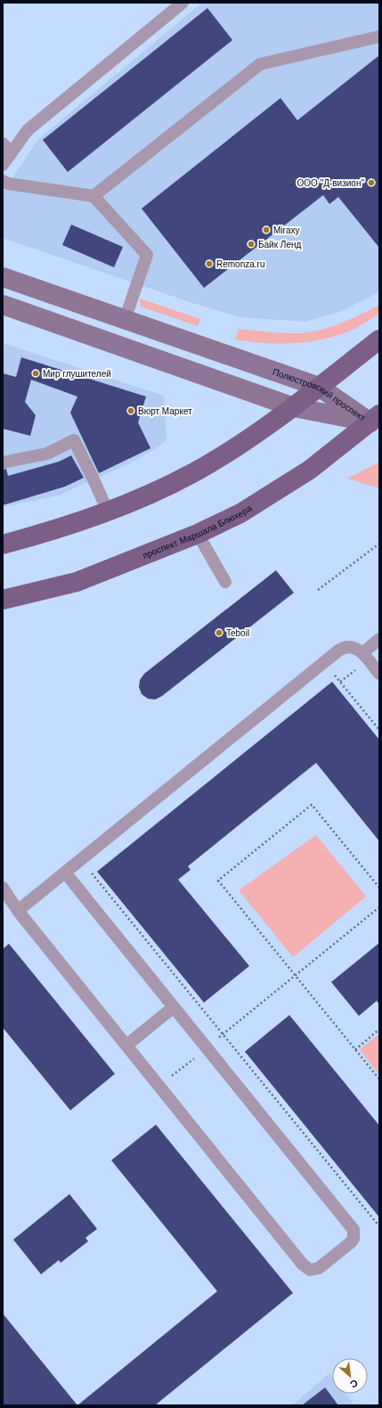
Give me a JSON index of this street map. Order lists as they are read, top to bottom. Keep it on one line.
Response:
{"streets":{"main road":["Полюстровский проспект","проспект Маршала Блюхера"]},"crossings":[["Полюстровский проспект","проспект Маршала Блюхера"]],"places":["ООО \"Д-визион\"","Miraxy","Байк Ленд","Remonza.ru","Мир глушителей","Вюрт Маркет","Teboil"],"north":"bottom right"}
